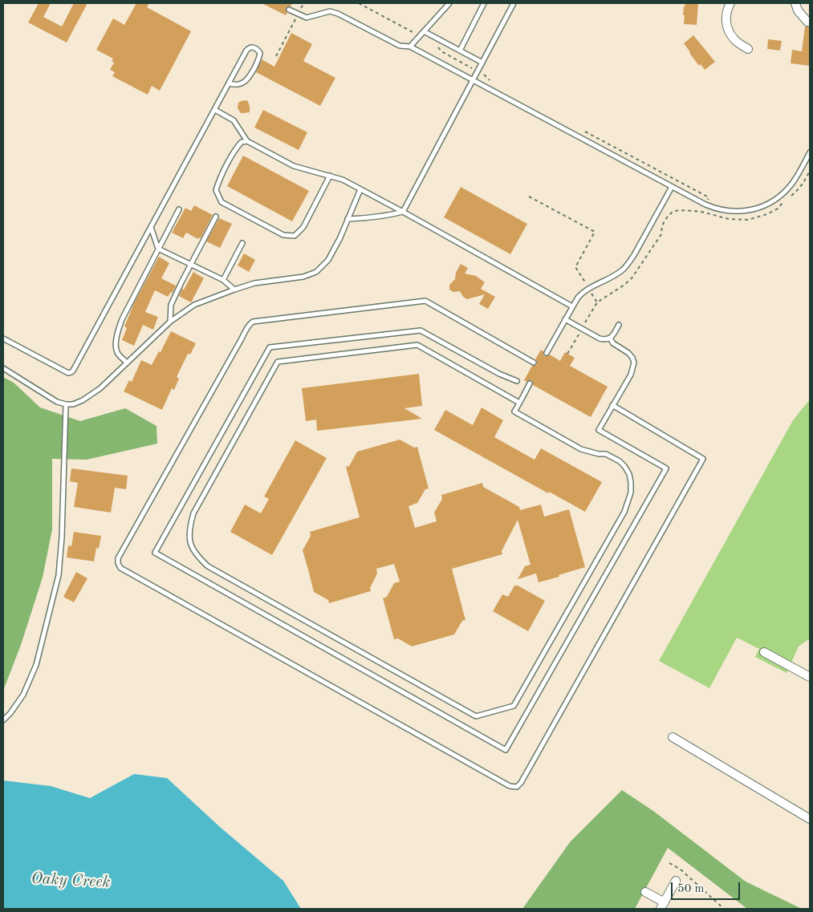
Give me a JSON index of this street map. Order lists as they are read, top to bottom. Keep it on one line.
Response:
{"water":["Oaky Creek"],"scale_bar":"50 m"}
